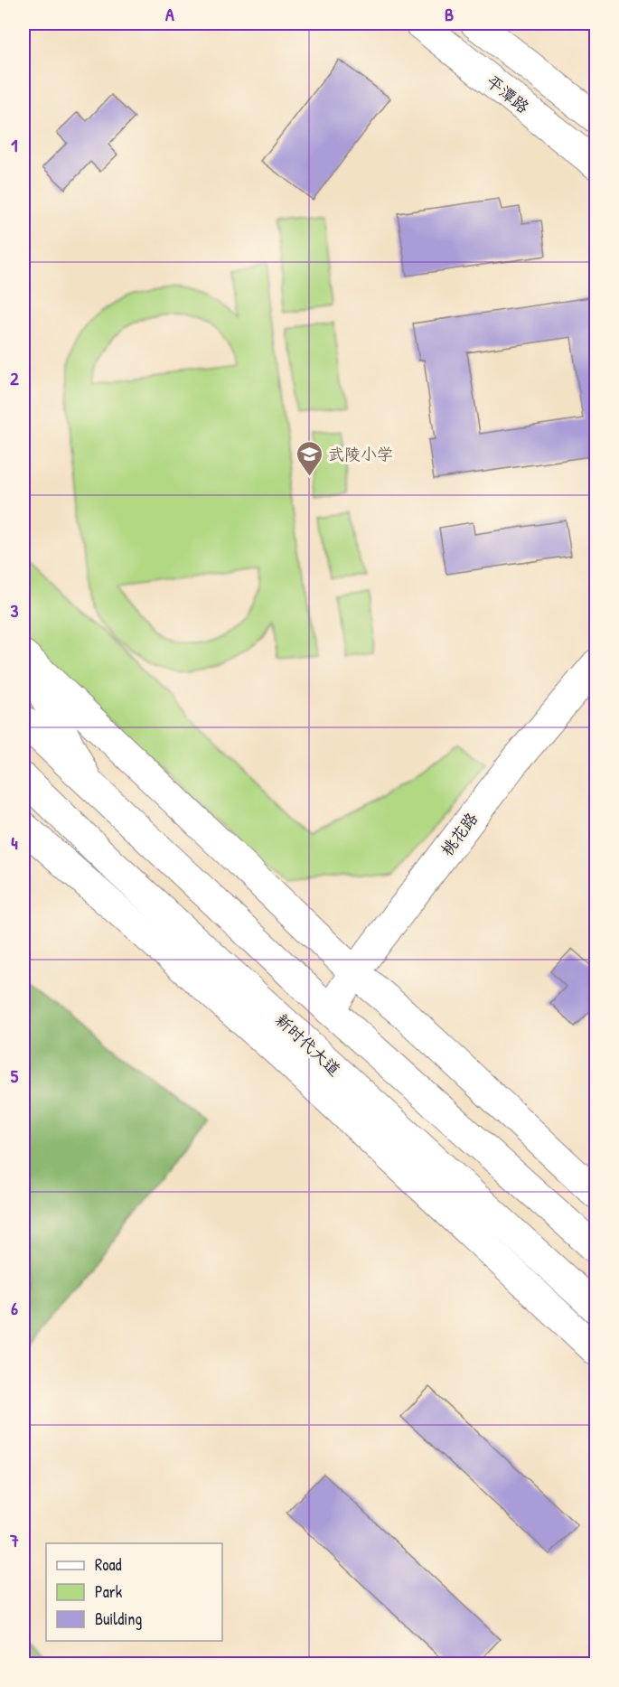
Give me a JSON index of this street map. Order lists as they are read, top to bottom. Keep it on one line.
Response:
{"streets":{"street":["平潭路","桃花路","新时代大道"]},"places":{"school or university":["武陵小学"]},"legend":["Road","Park","Building"],"grid":{"columns":["A","B"],"rows":["1","2","3","4","5","6","7"]}}
